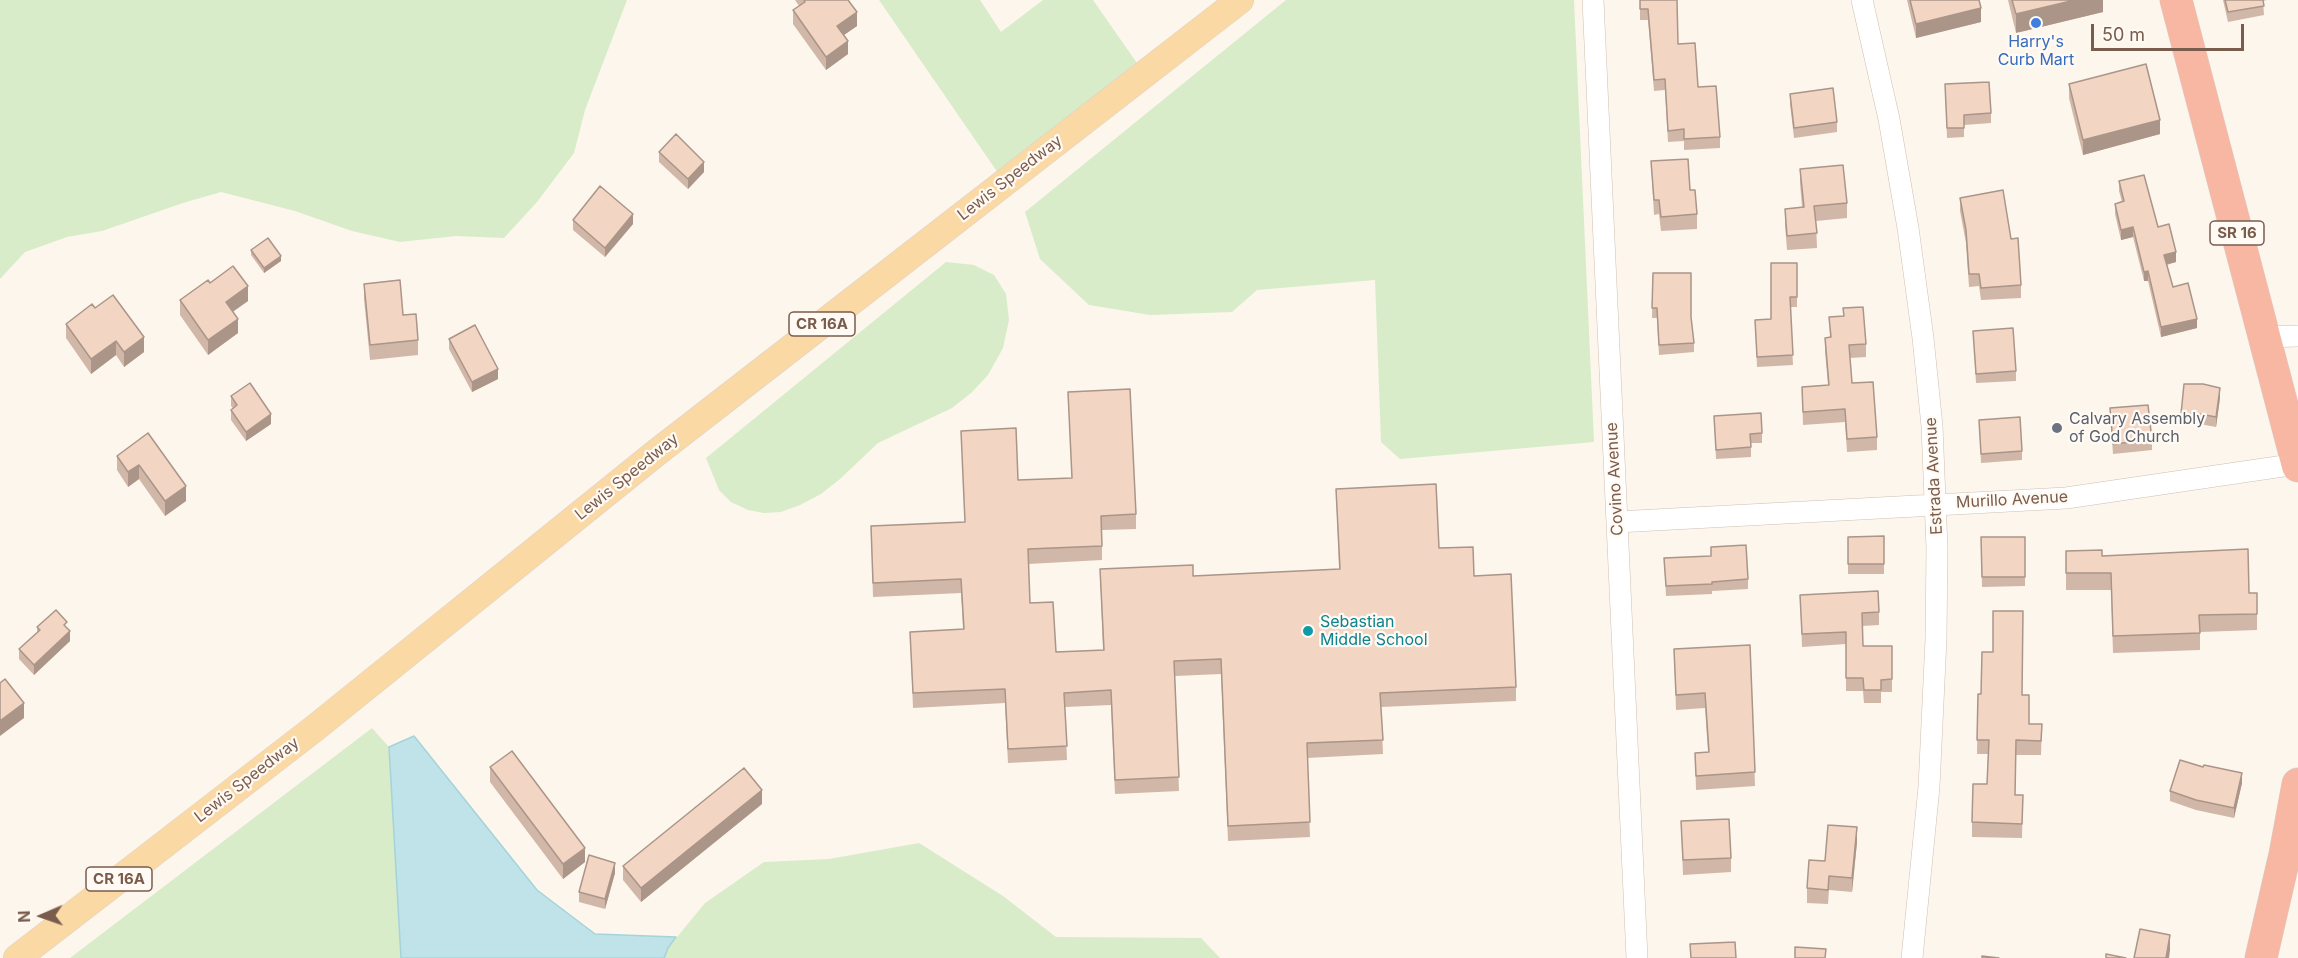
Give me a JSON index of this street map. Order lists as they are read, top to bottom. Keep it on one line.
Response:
{"streets":{"highway":["SR 16"],"main road":["Lewis Speedway","CR 16A"],"street":["Estrada Avenue","Covino Avenue","Murillo Avenue"]},"crossings":[["SR 16","Murillo Avenue"],["Estrada Avenue","Murillo Avenue"],["Covino Avenue","Murillo Avenue"]],"places":["Harry's Curb Mart","Calvary Assembly of God Church","Sebastian Middle School"],"scale_bar":"50 m","north":"left"}
